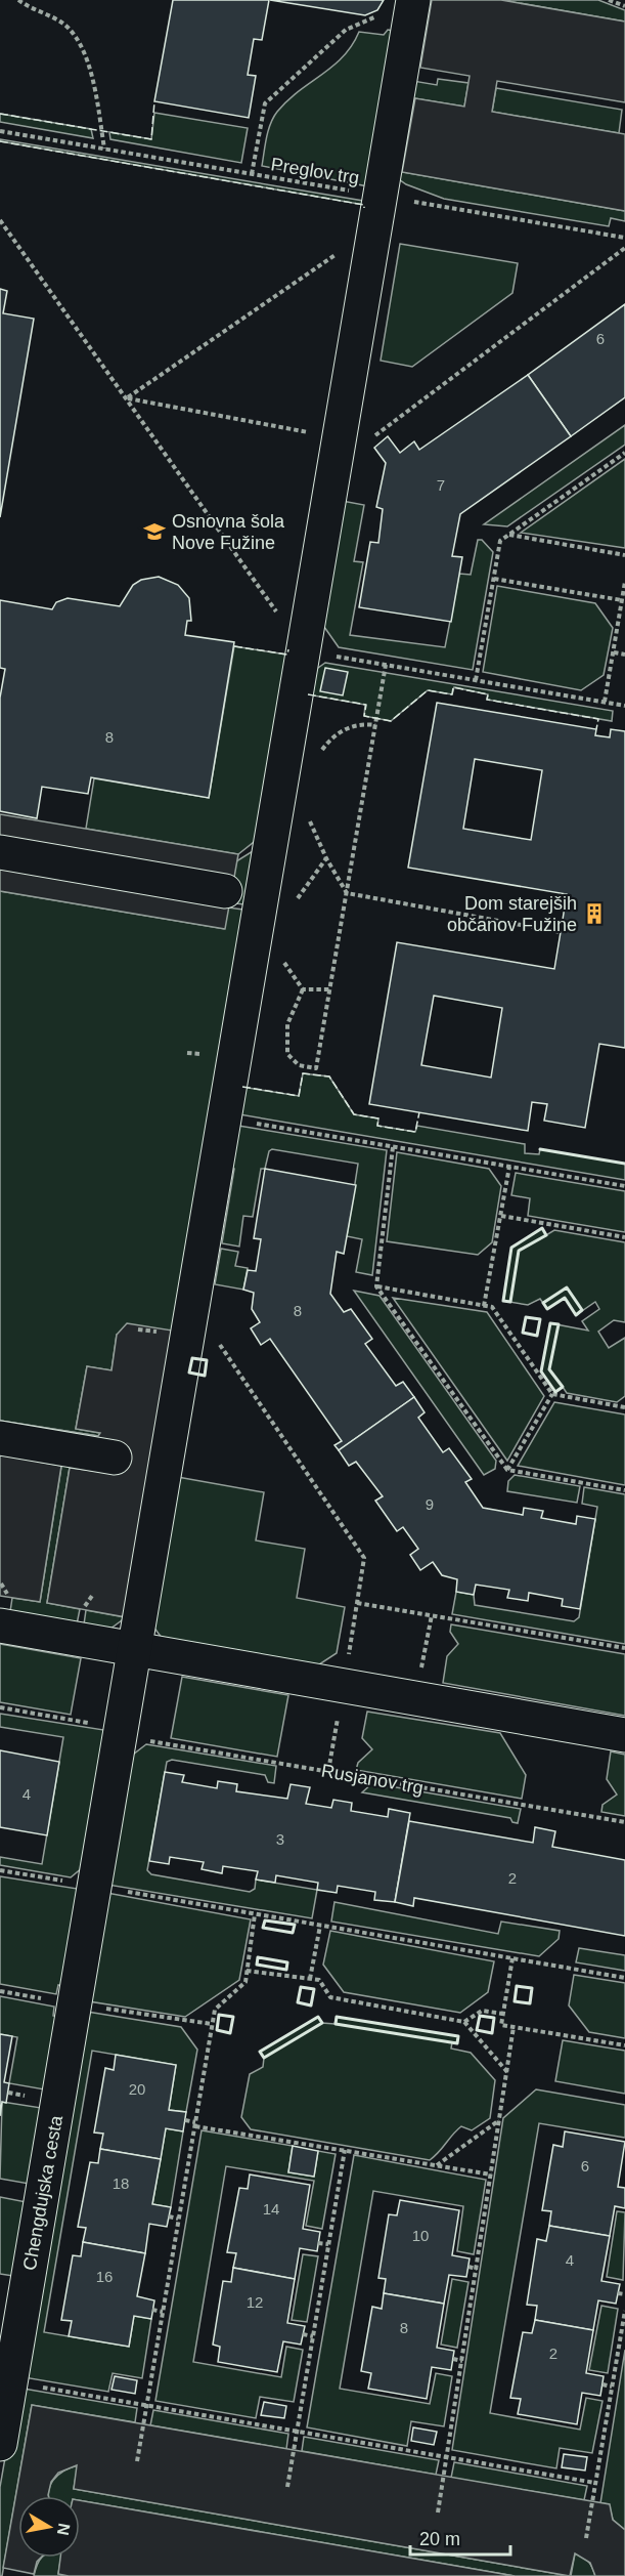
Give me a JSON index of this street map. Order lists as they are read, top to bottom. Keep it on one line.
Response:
{"streets":{"street":["Chengdujska cesta"],"path":["Preglov trg","Rusjanov trg"]},"places":{"school or university":["Osnovna šola Nove Fužine"],"building":["Dom starejših občanov Fužine"]},"house_numbers":["6","7","8","8","9","4","3","2","20","6","18","14","10","4","16","12","8","2"],"scale_bar":"20 m","north":"right"}
